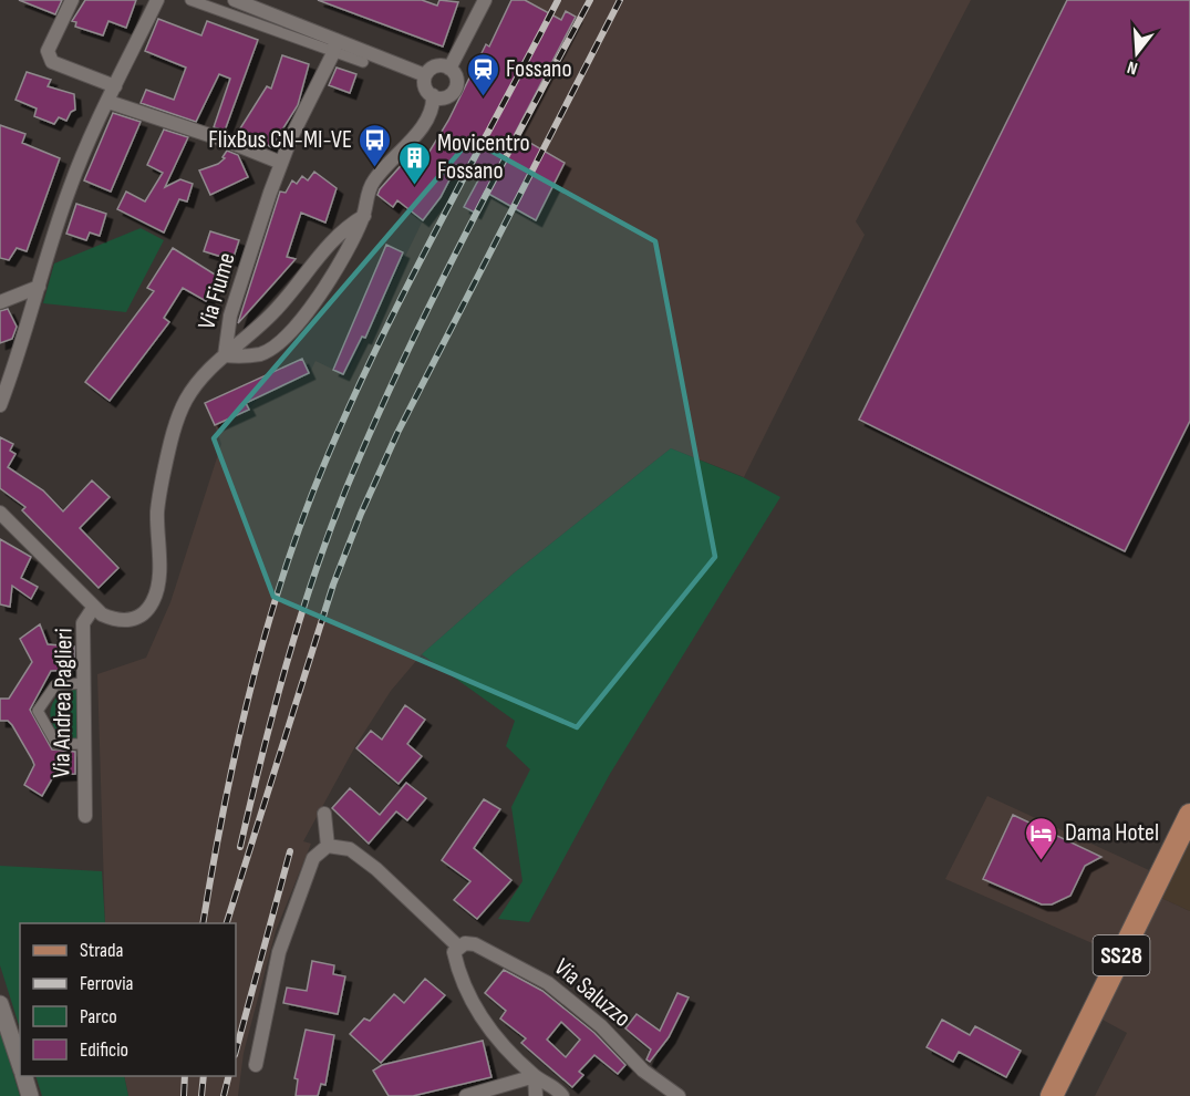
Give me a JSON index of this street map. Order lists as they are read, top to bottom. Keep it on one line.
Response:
{"streets":{"main road":["SS28"],"street":["Via Fiume","Via Andrea Paglieri","Via Saluzzo"]},"crossings":[["Via Fiume","Via Andrea Paglieri"]],"places":{"station":["Fossano"],"bus stop":["FlixBus CN-MI-VE"],"building":["Movicentro Fossano"],"hotel":["Dama Hotel"]},"legend":["Strada","Ferrovia","Parco","Edificio"],"north":"bottom"}
